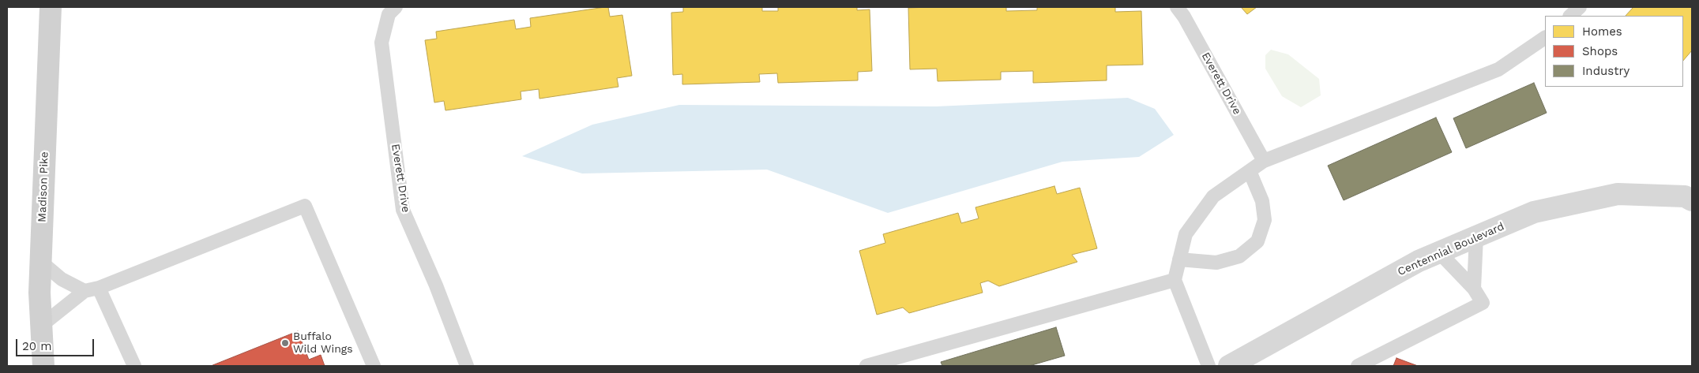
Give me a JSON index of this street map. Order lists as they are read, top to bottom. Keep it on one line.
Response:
{"streets":{"main road":["Madison Pike"],"street":["Centennial Boulevard"],"lane":["Everett Drive"]},"places":["Buffalo Wild Wings"],"legend":["Homes","Shops","Industry"],"scale_bar":"20 m"}
